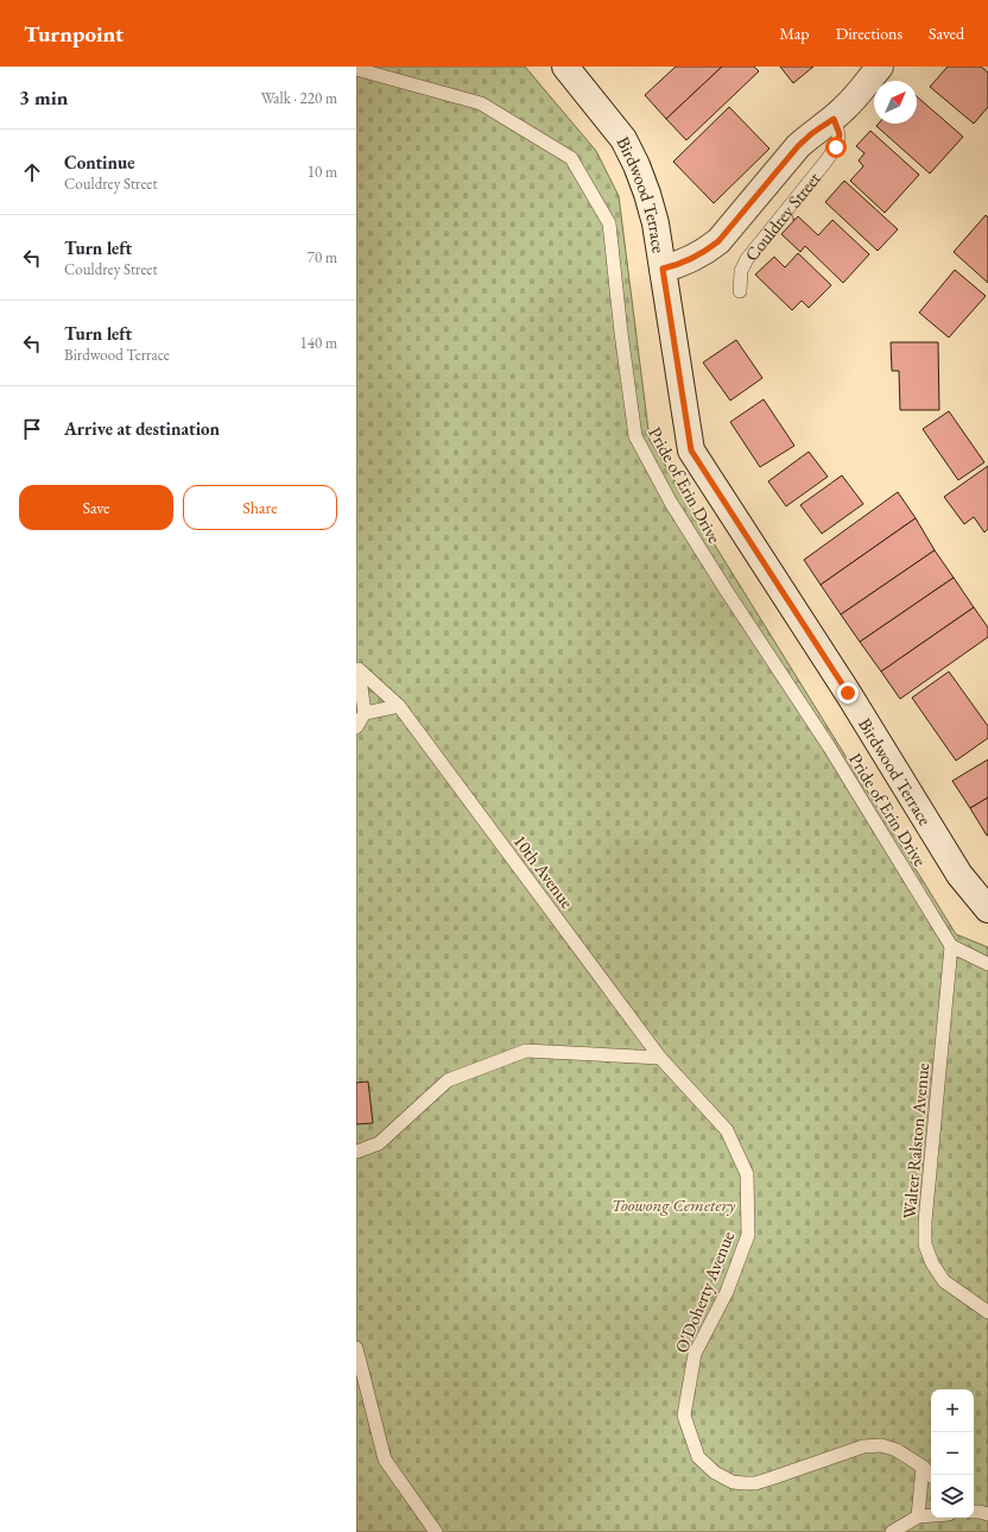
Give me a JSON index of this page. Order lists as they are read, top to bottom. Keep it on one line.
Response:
{"streets":{"main road":["Birdwood Terrace","Couldrey Street"],"lane":["Pride of Erin Drive","10th Avenue","Walter Ralston Avenue","O'Doherty Avenue"]},"crossings":[["Birdwood Terrace","Couldrey Street"],["Pride of Erin Drive","Walter Ralston Avenue"],["10th Avenue","O'Doherty Avenue"]],"parks":["Toowong Cemetery"],"north":"top right","page":{"header":"Turnpoint","nav":["Map","Directions","Saved"],"heading":["3 min","Walk · 220 m"],"list":[["Continue","Couldrey Street","10 m"],["Turn left","Couldrey Street","70 m"],["Turn left","Birdwood Terrace","140 m"],"Arrive at destination"],"buttons":["Save","Share"],"map_buttons":["+","−"]}}
